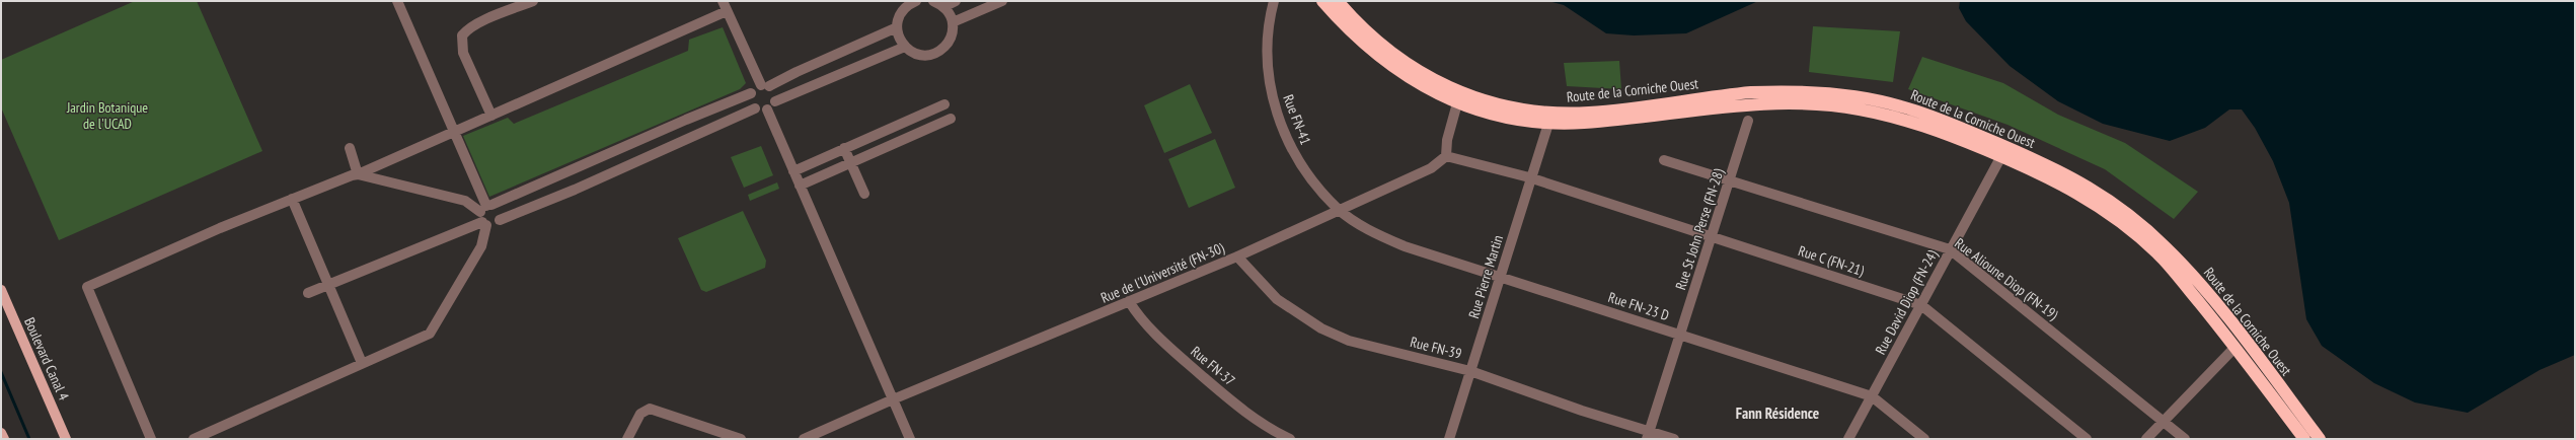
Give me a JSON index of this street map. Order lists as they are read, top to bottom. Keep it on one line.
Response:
{"streets":{"highway":["Route de la Corniche Ouest"],"main road":["Boulevard Canal 4"],"street":["Rue FN-41","Rue St John Perse (FN-28)","Rue C (FN-21)","Rue de l'Université (FN-30)","Rue Pierre Martin","Rue Alioune Diop (FN-19)","Rue David Diop (FN-24)","Rue FN-23 D","Rue FN-39","Rue FN-37"]},"crossings":[["Route de la Corniche Ouest","Rue Pierre Martin"],["Route de la Corniche Ouest","Rue David Diop (FN-24)"],["Rue FN-41","Rue de l'Université (FN-30)"],["Rue FN-41","Rue FN-23 D"],["Rue St John Perse (FN-28)","Rue C (FN-21)"],["Rue St John Perse (FN-28)","Rue Alioune Diop (FN-19)"],["Rue St John Perse (FN-28)","Rue FN-23 D"],["Rue St John Perse (FN-28)","Rue FN-39"],["Rue C (FN-21)","Rue Pierre Martin"],["Rue C (FN-21)","Rue David Diop (FN-24)"],["Rue de l'Université (FN-30)","Rue FN-23 D"],["Rue de l'Université (FN-30)","Rue FN-39"],["Rue de l'Université (FN-30)","Rue FN-37"],["Rue Pierre Martin","Rue FN-23 D"],["Rue Pierre Martin","Rue FN-39"],["Rue Alioune Diop (FN-19)","Rue David Diop (FN-24)"],["Rue David Diop (FN-24)","Rue FN-23 D"]],"districts":["Fann Résidence"],"parks":["Jardin Botanique de l'UCAD"]}
